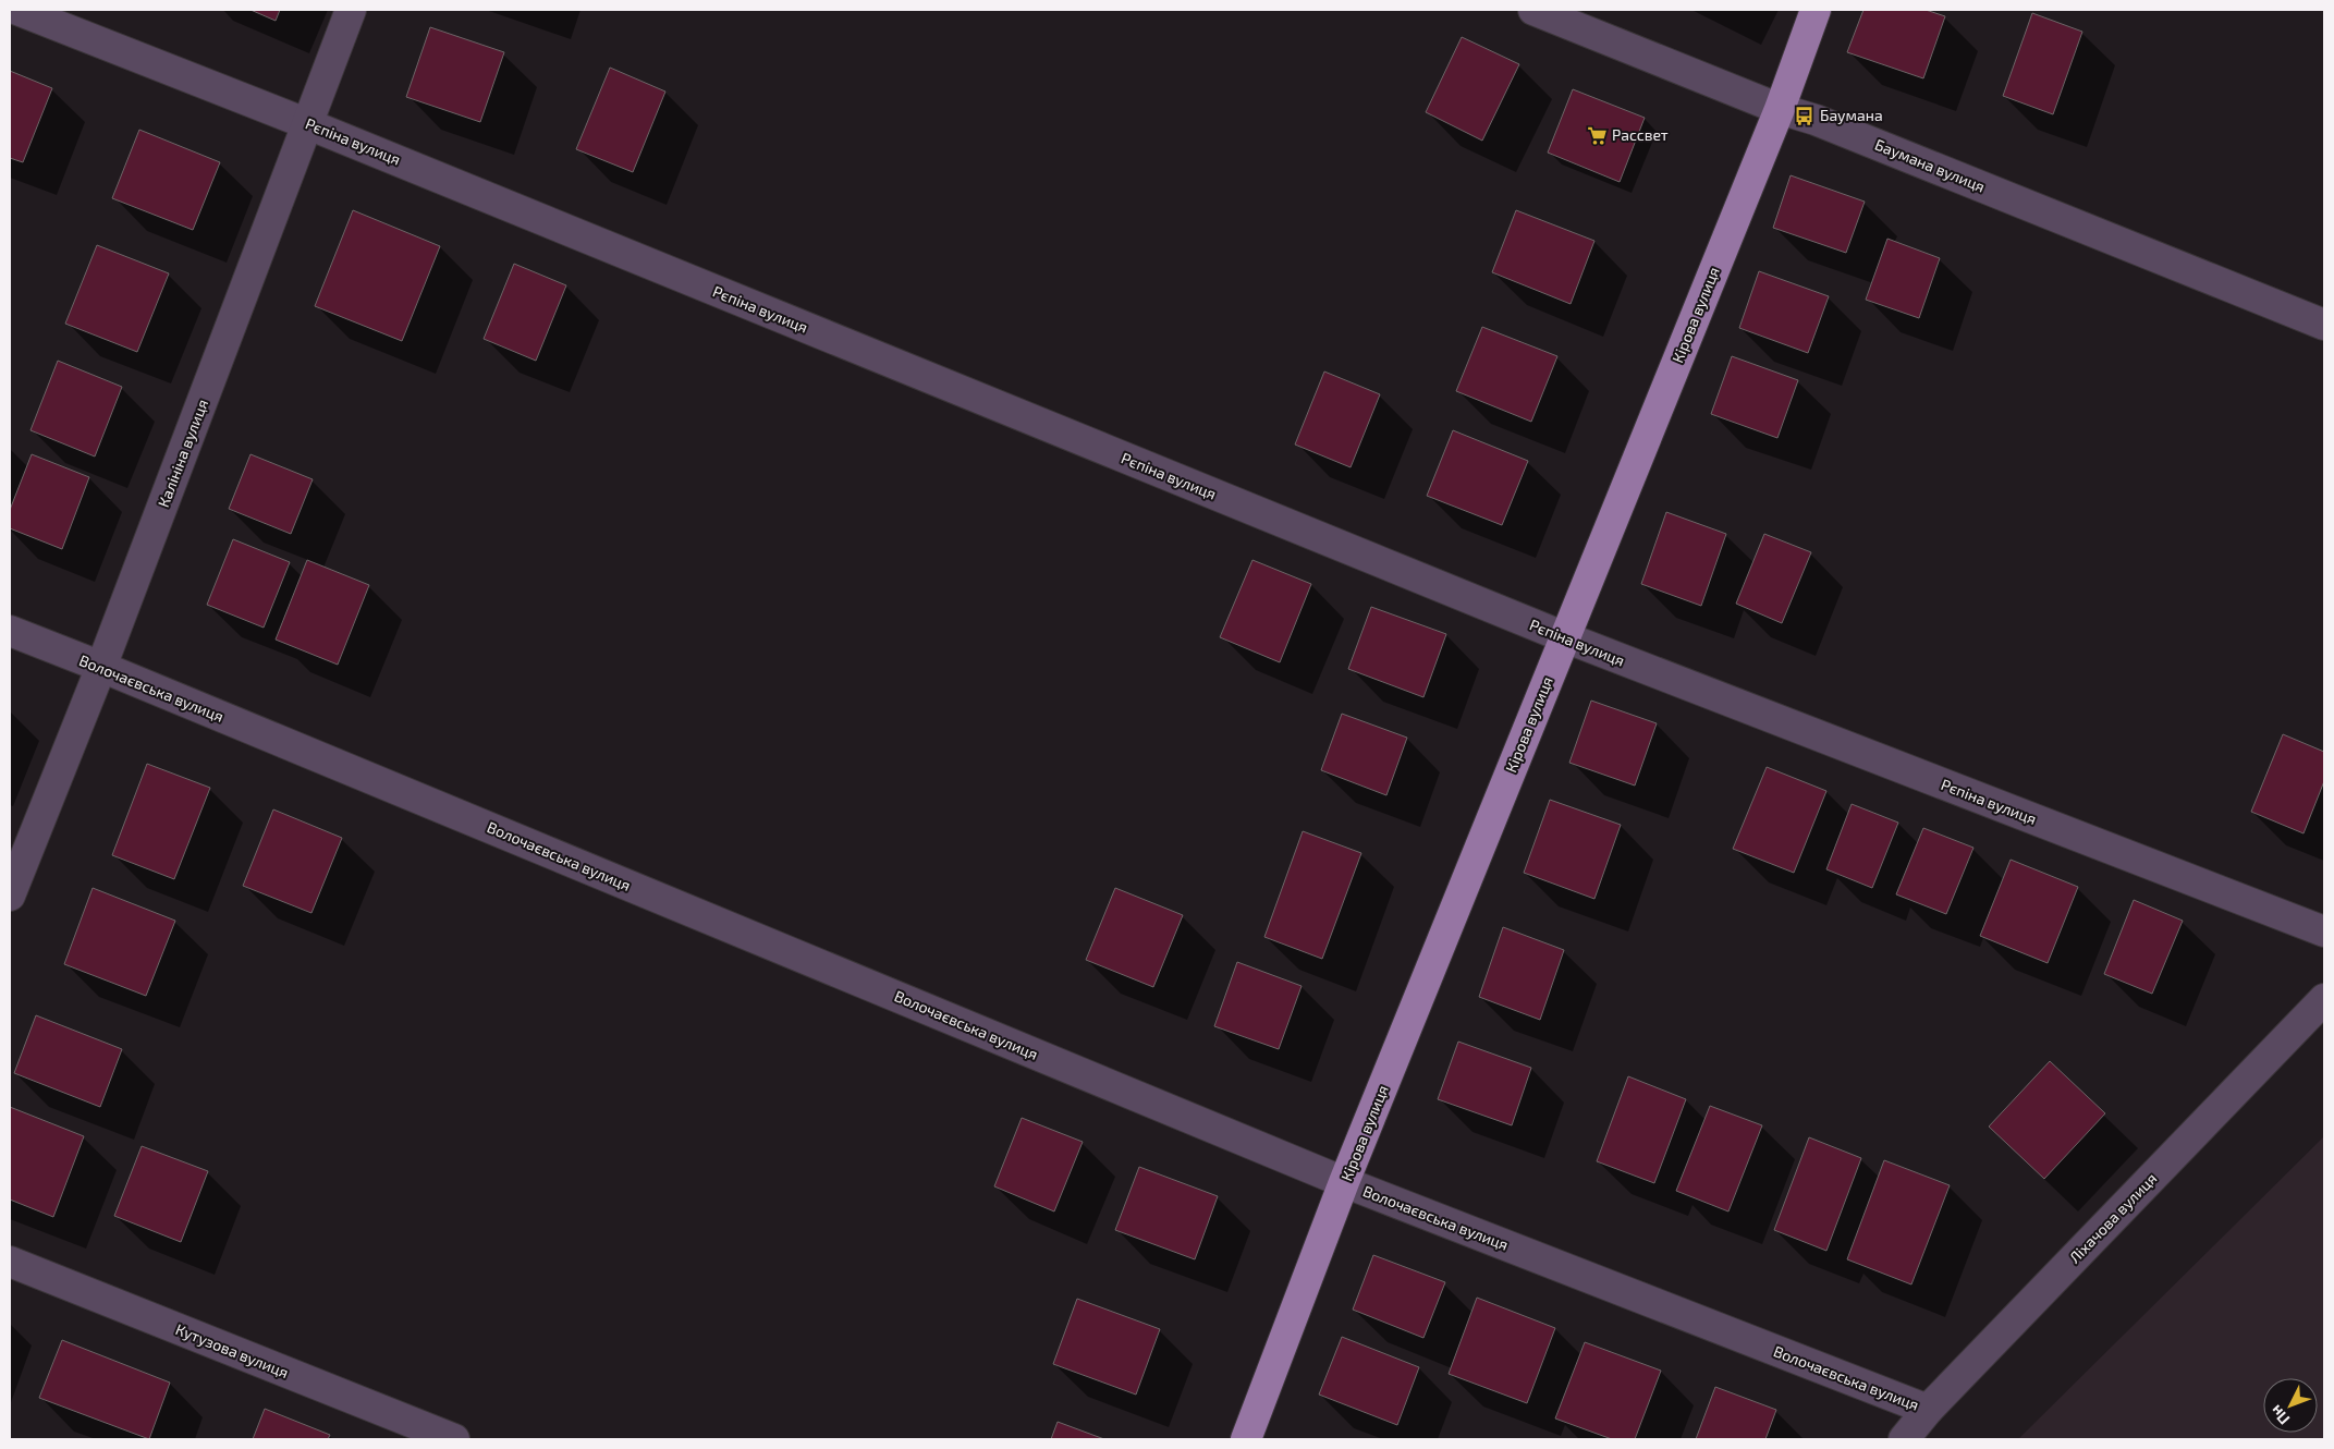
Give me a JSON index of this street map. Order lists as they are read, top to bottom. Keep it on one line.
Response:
{"streets":{"main road":["Кірова вулиця"],"street":["Рєпіна вулиця","Баумана вулиця","Калініна вулиця","Волочаєвська вулиця","Ліхачова вулиця","Кутузова вулиця"]},"crossings":[["Рєпіна вулиця","Кірова вулиця"],["Рєпіна вулиця","Калініна вулиця"],["Баумана вулиця","Кірова вулиця"],["Кірова вулиця","Волочаєвська вулиця"],["Калініна вулиця","Волочаєвська вулиця"],["Волочаєвська вулиця","Ліхачова вулиця"]],"places":{"bus stop":["Баумана"],"supermarket":["Рассвет"]},"north":"bottom left"}
